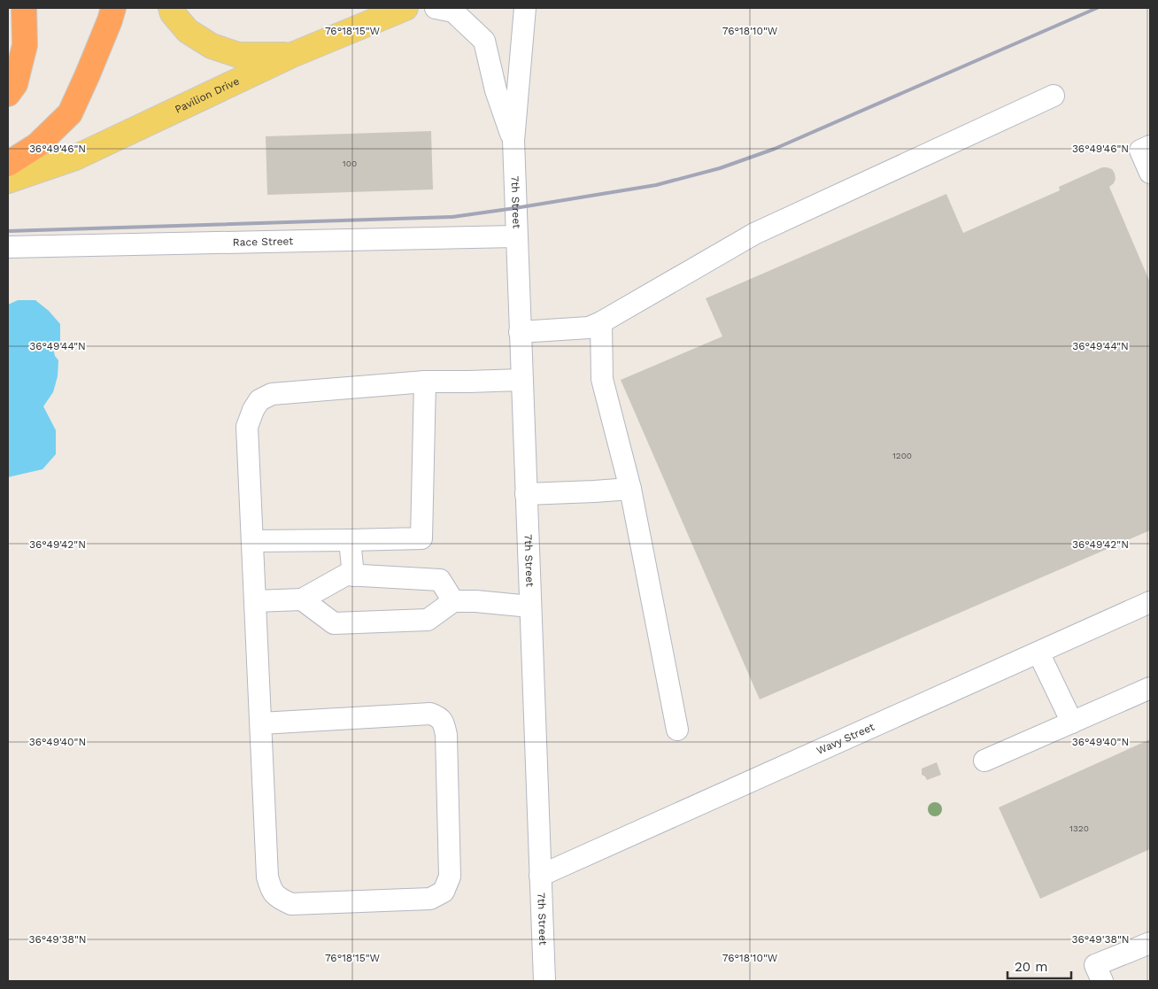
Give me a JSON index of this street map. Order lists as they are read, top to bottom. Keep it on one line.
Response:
{"streets":{"main road":["Pavilion Drive"],"street":["7th Street","Race Street","Wavy Street"]},"crossings":[["7th Street","Race Street"],["7th Street","Wavy Street"]],"house_numbers":["100","1200","1320"],"scale_bar":"20 m","coordinates":["76°18'15\"W","76°18'10\"W","36°49'46\"N","36°49'44\"N","36°49'42\"N","36°49'40\"N","36°49'38\"N"]}
